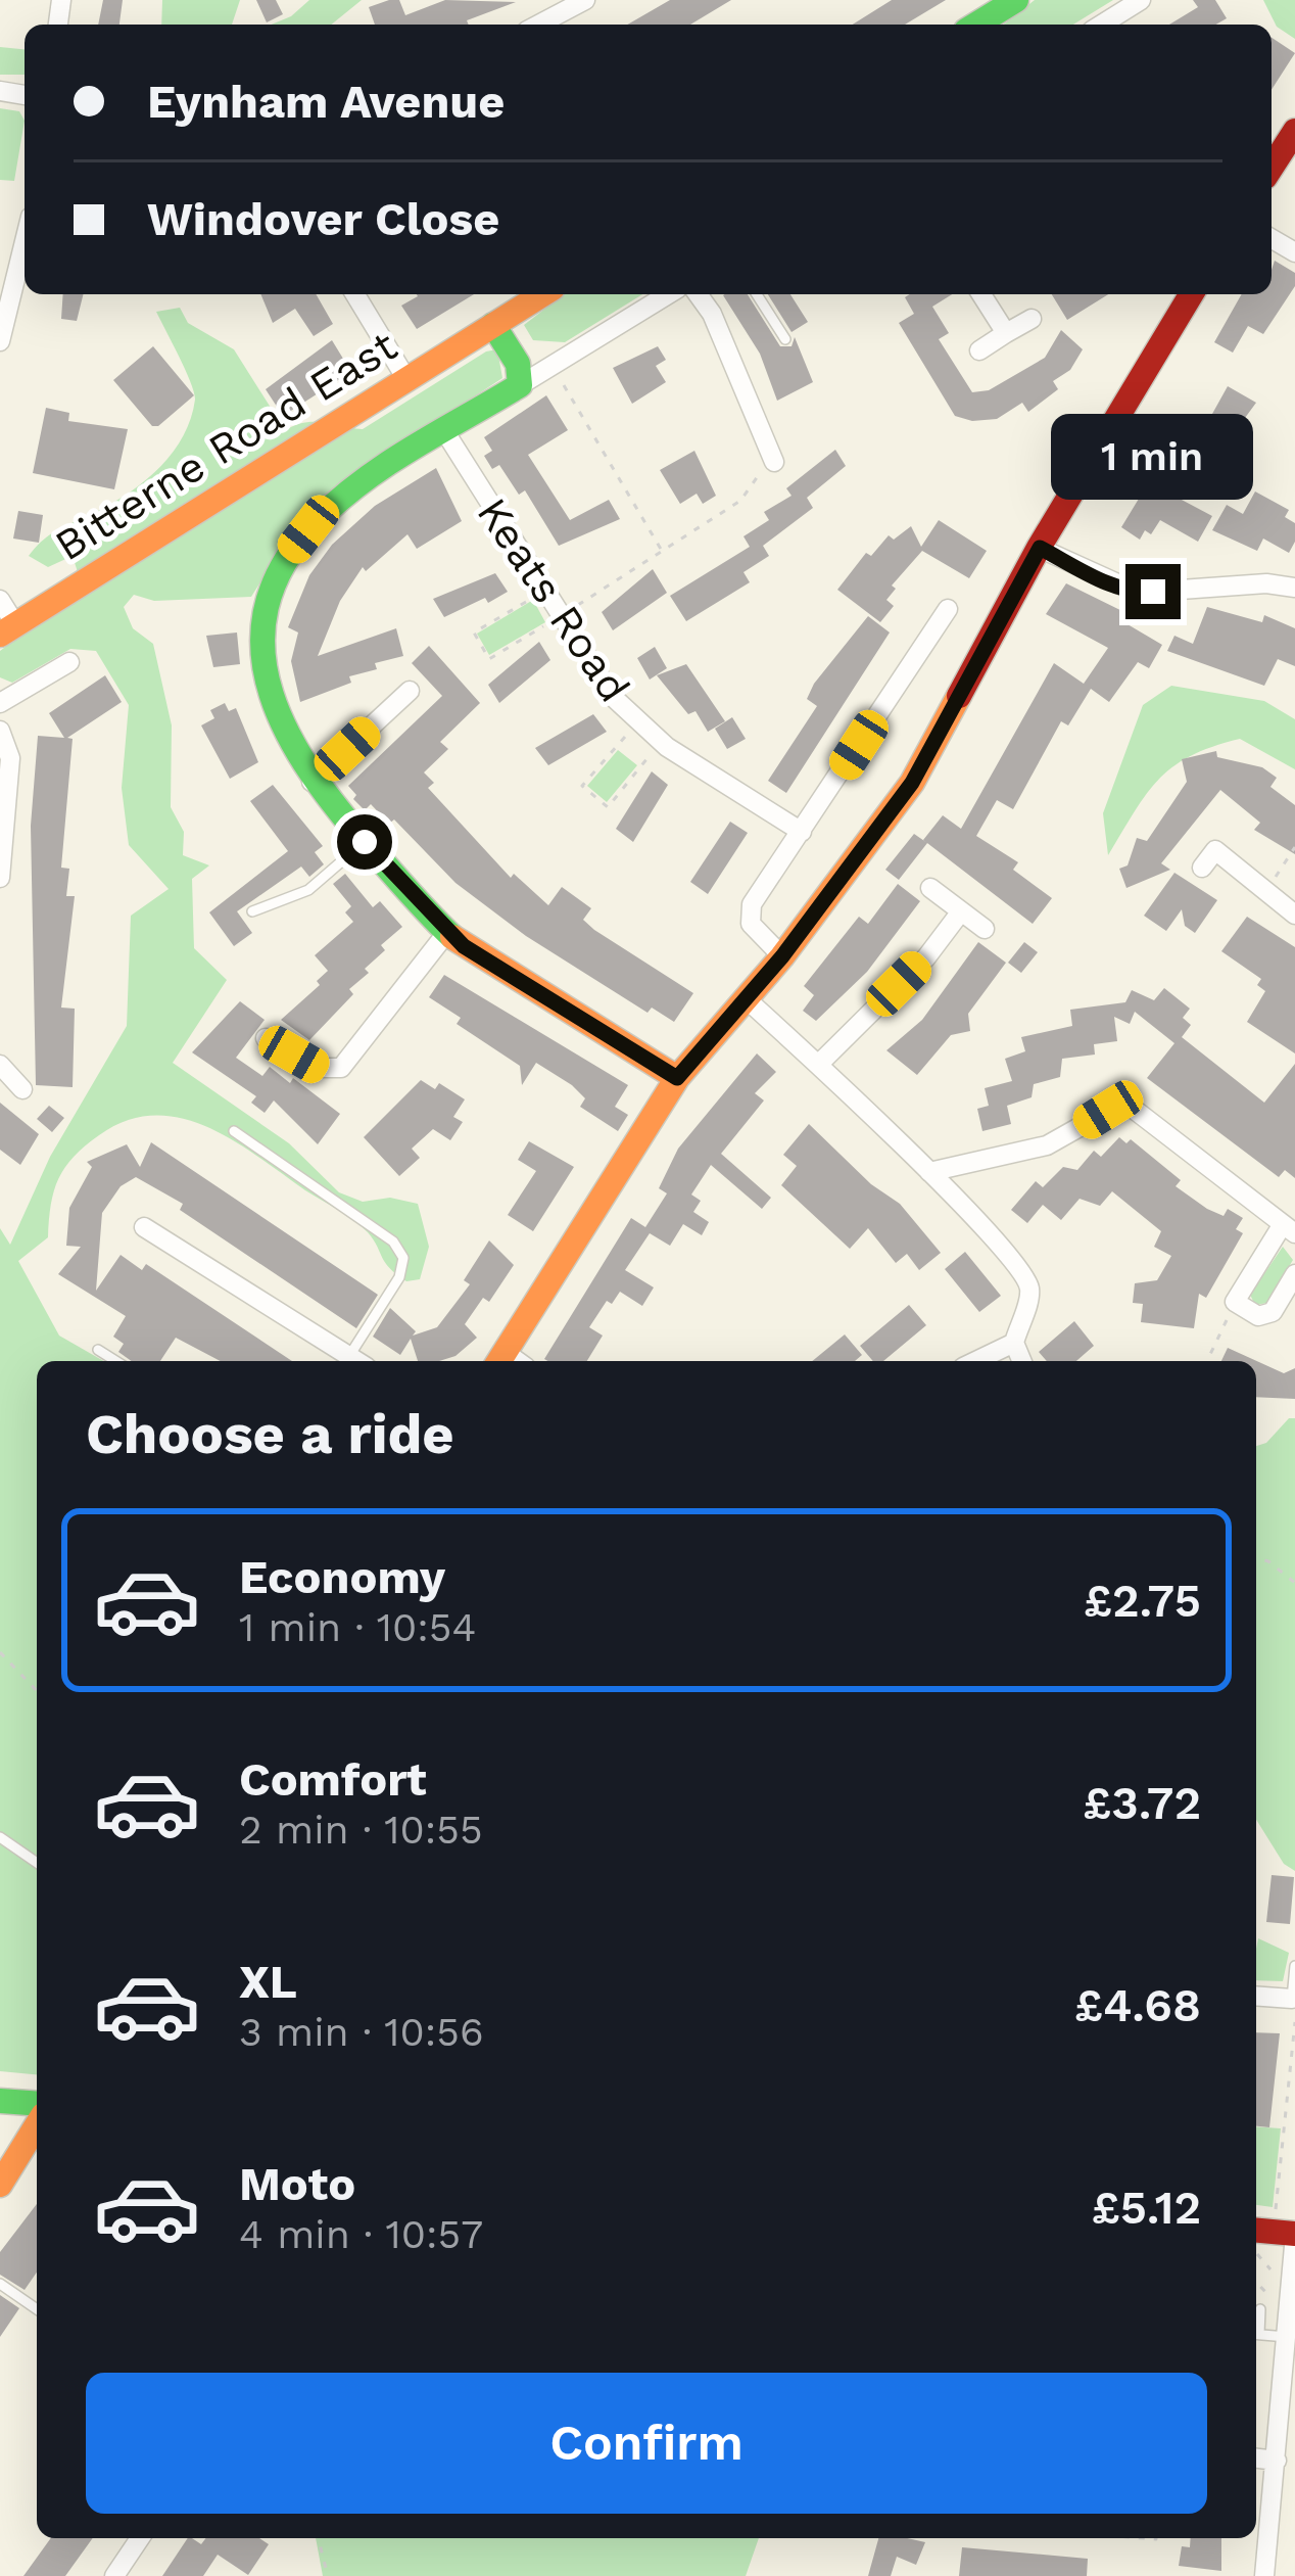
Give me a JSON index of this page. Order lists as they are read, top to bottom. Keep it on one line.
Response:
{"streets":{"street":["Bitterne Road East","Keats Road"]},"page":{"banner":["Eynham Avenue","Windover Close"],"bubble":"1 min","heading":"Choose a ride","list":[{"name":"Economy","note":"1 min · 10:54","value":"£2.75"},{"name":"Comfort","note":"2 min · 10:55","value":"£3.72"},{"name":"XL","note":"3 min · 10:56","value":"£4.68"},{"name":"Moto","note":"4 min · 10:57","value":"£5.12"}],"buttons":"Confirm"}}
